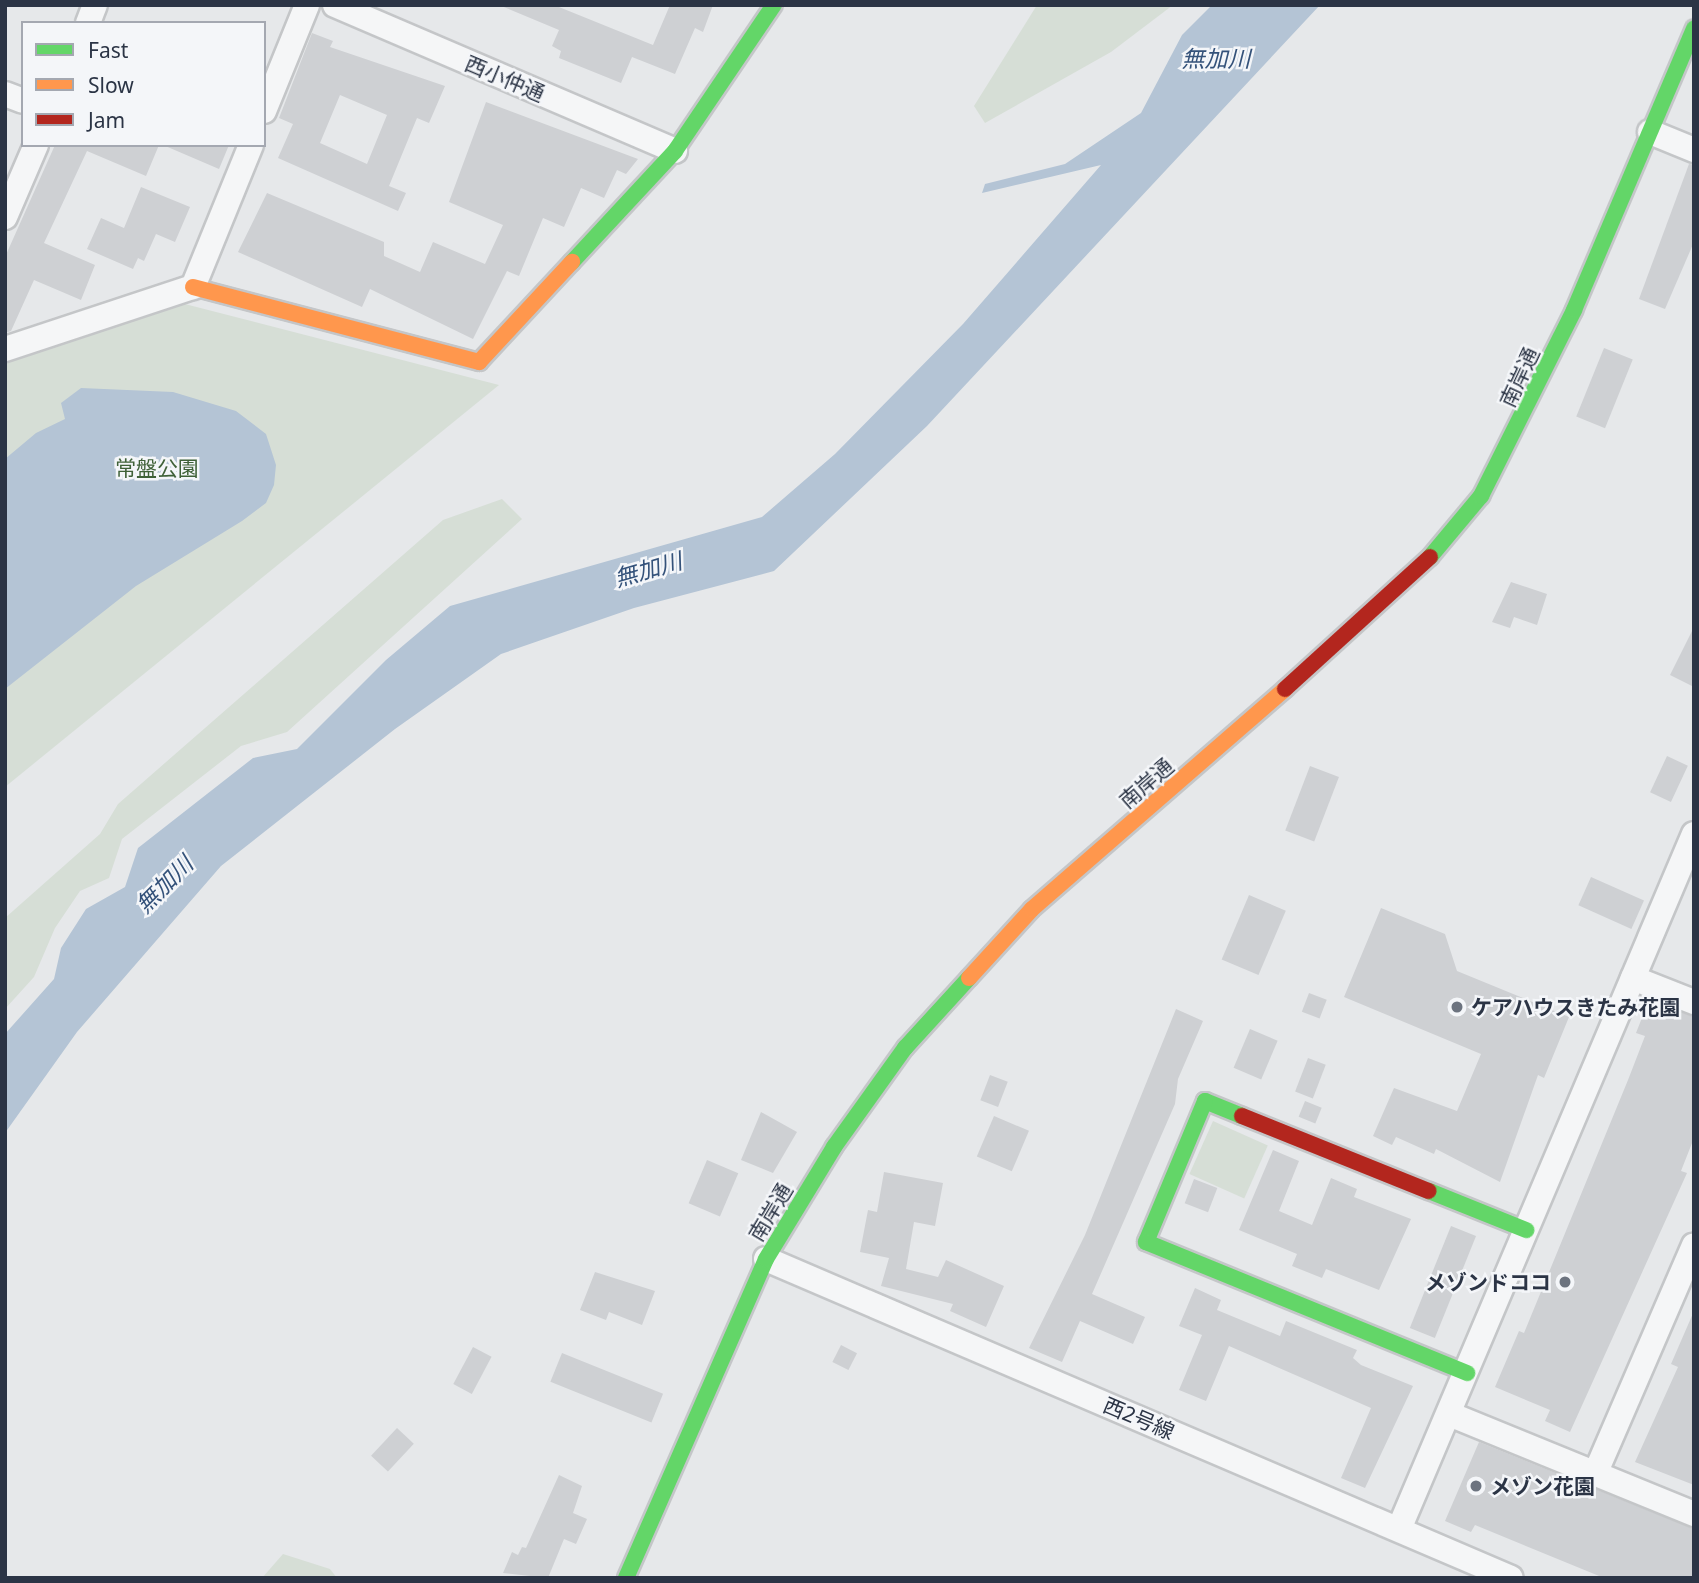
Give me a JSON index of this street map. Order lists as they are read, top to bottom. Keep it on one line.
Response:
{"streets":{"main road":["南岸通"],"street":["西小仲通","西2号線"]},"crossings":[["南岸通","西2号線"]],"water":["無加川"],"parks":["常盤公園"],"places":["ケアハウスきたみ花園","メゾンドココ","メゾン花園"],"legend":["Fast","Slow","Jam"]}
